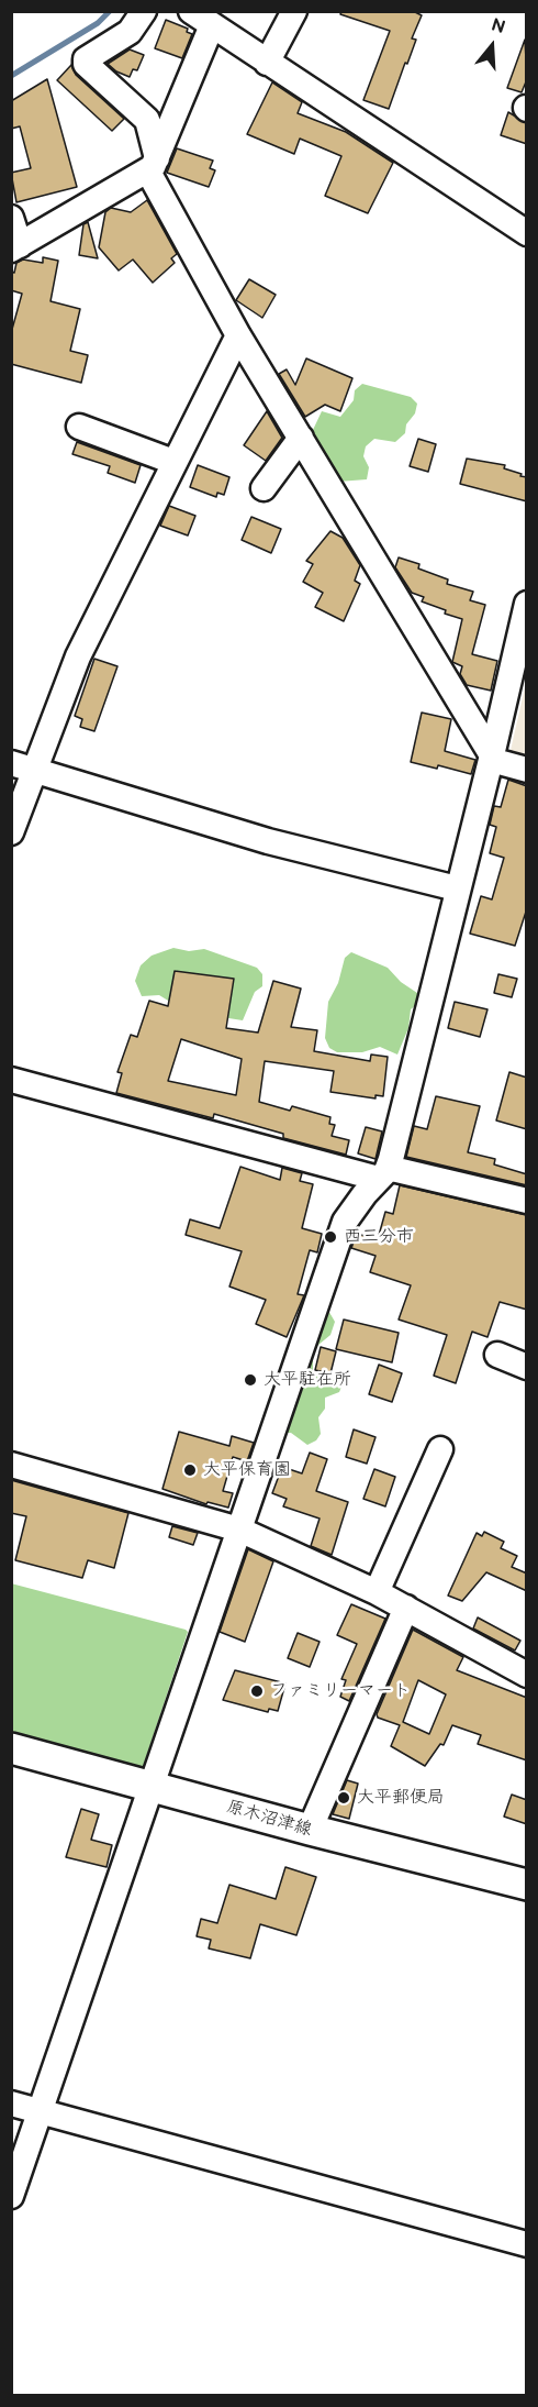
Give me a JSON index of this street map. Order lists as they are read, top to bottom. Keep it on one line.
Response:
{"streets":{"main road":["原木沼津線"]},"places":["西三分市","大平駐在所","大平保育園","ファミリーマート","大平郵便局"],"north":"top"}
